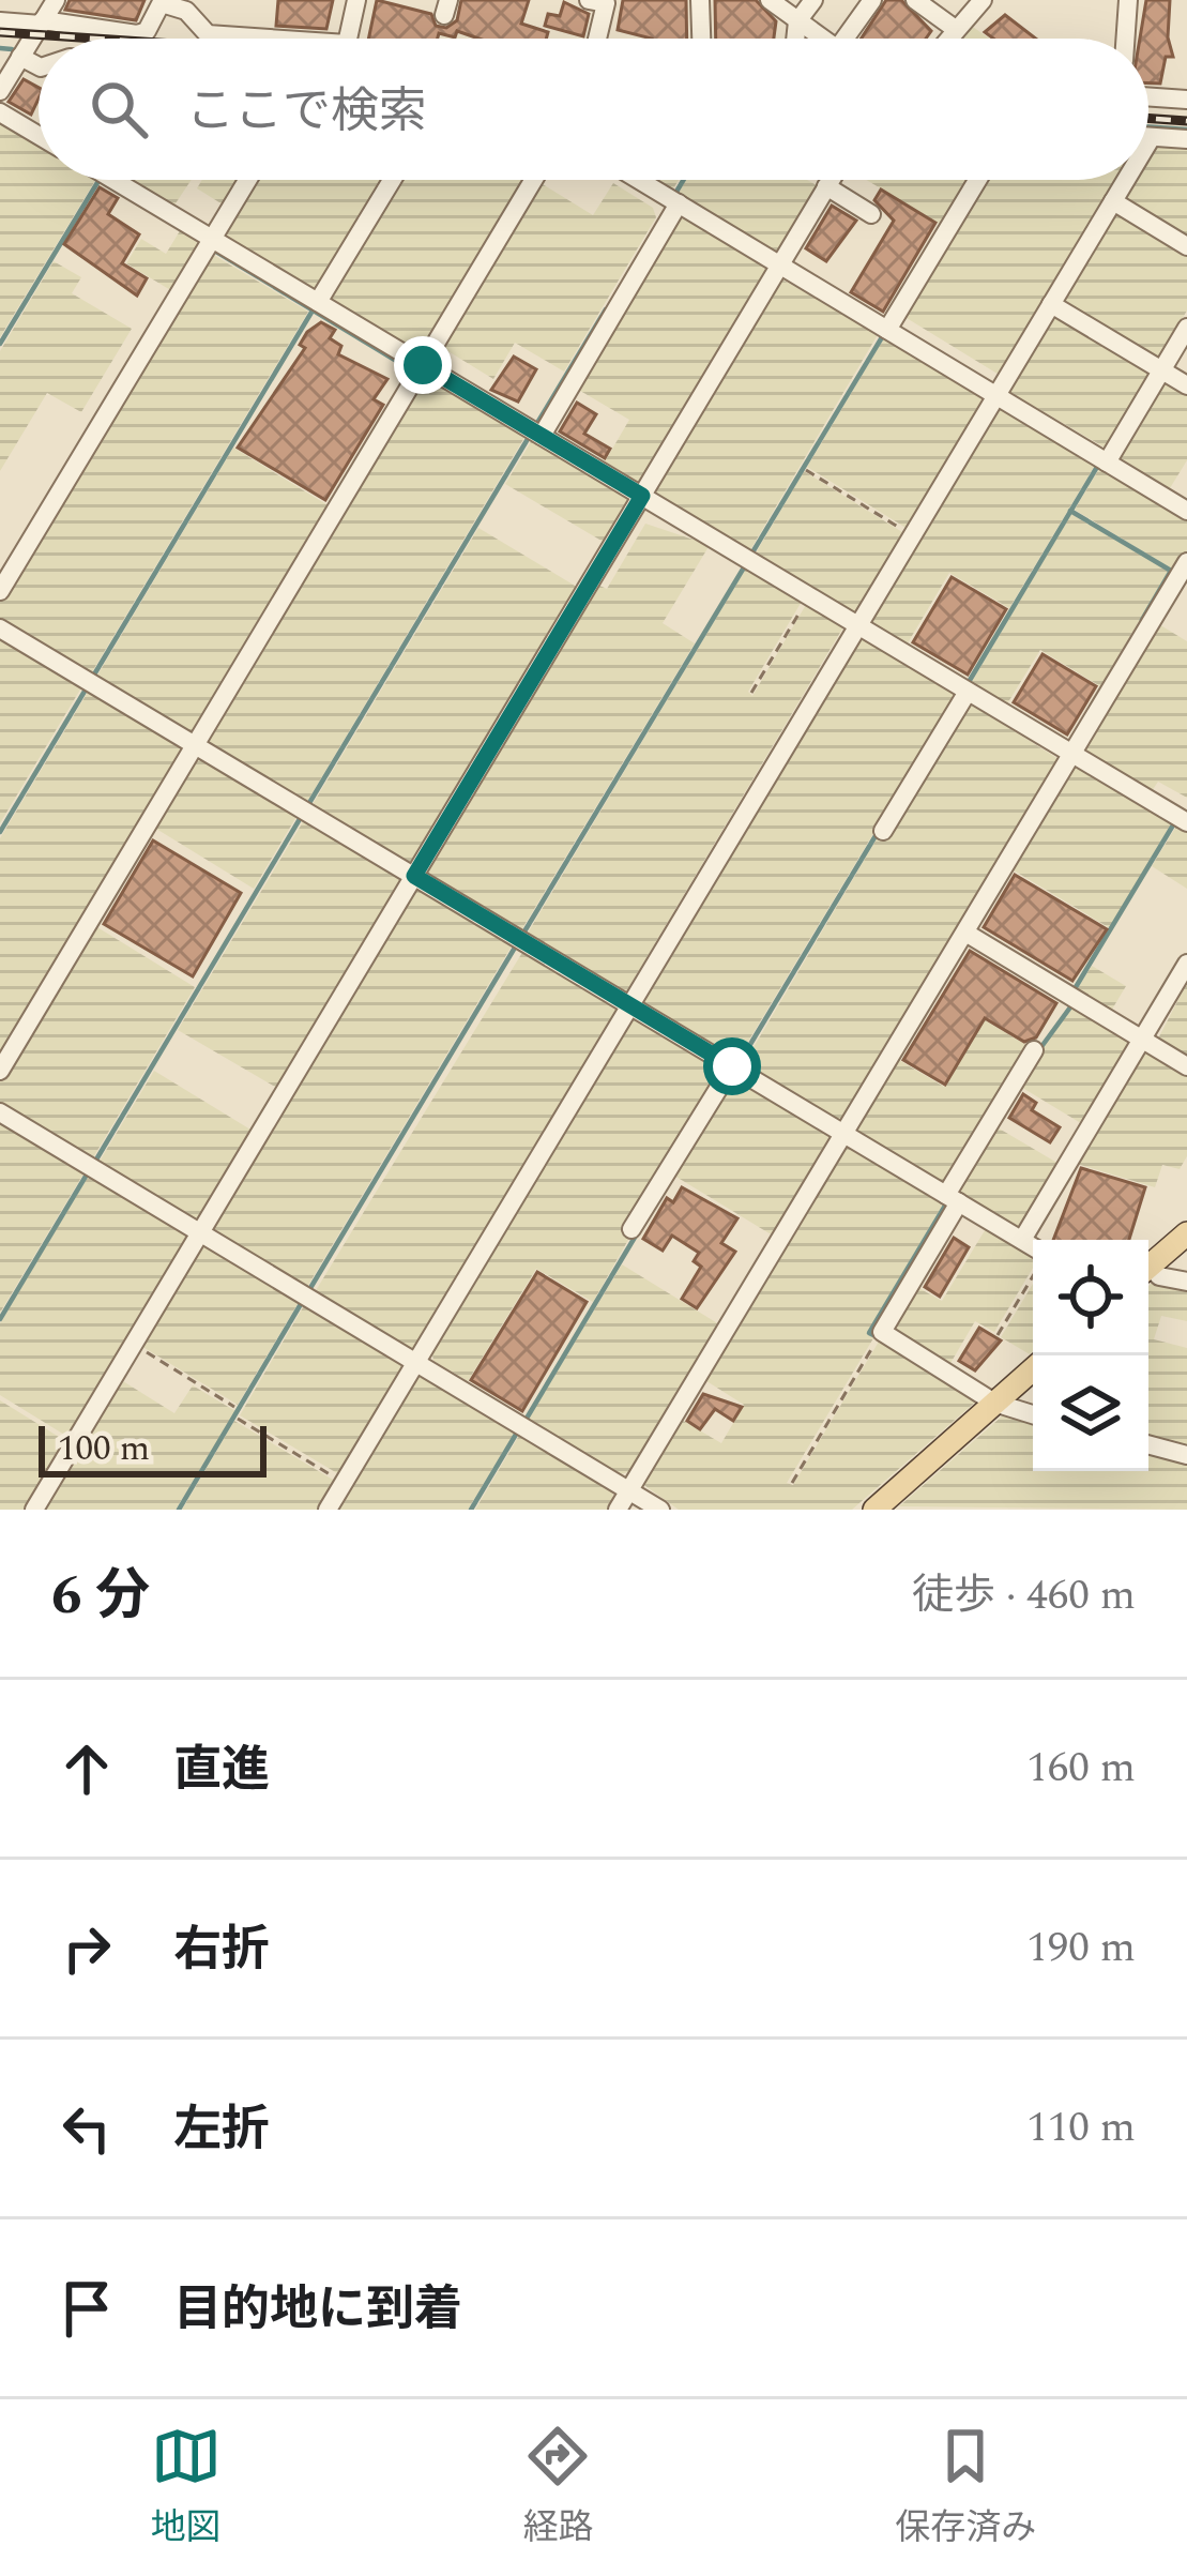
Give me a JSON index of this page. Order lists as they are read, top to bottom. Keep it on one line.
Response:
{"scale_bar":"100 m","page":{"search":"ここで検索","scale":"100 m","heading":["6 分","徒歩 · 460 m"],"list":[["直進","160 m"],["右折","190 m"],["左折","110 m"],"目的地に到着"],"nav":["地図","経路","保存済み"]}}
